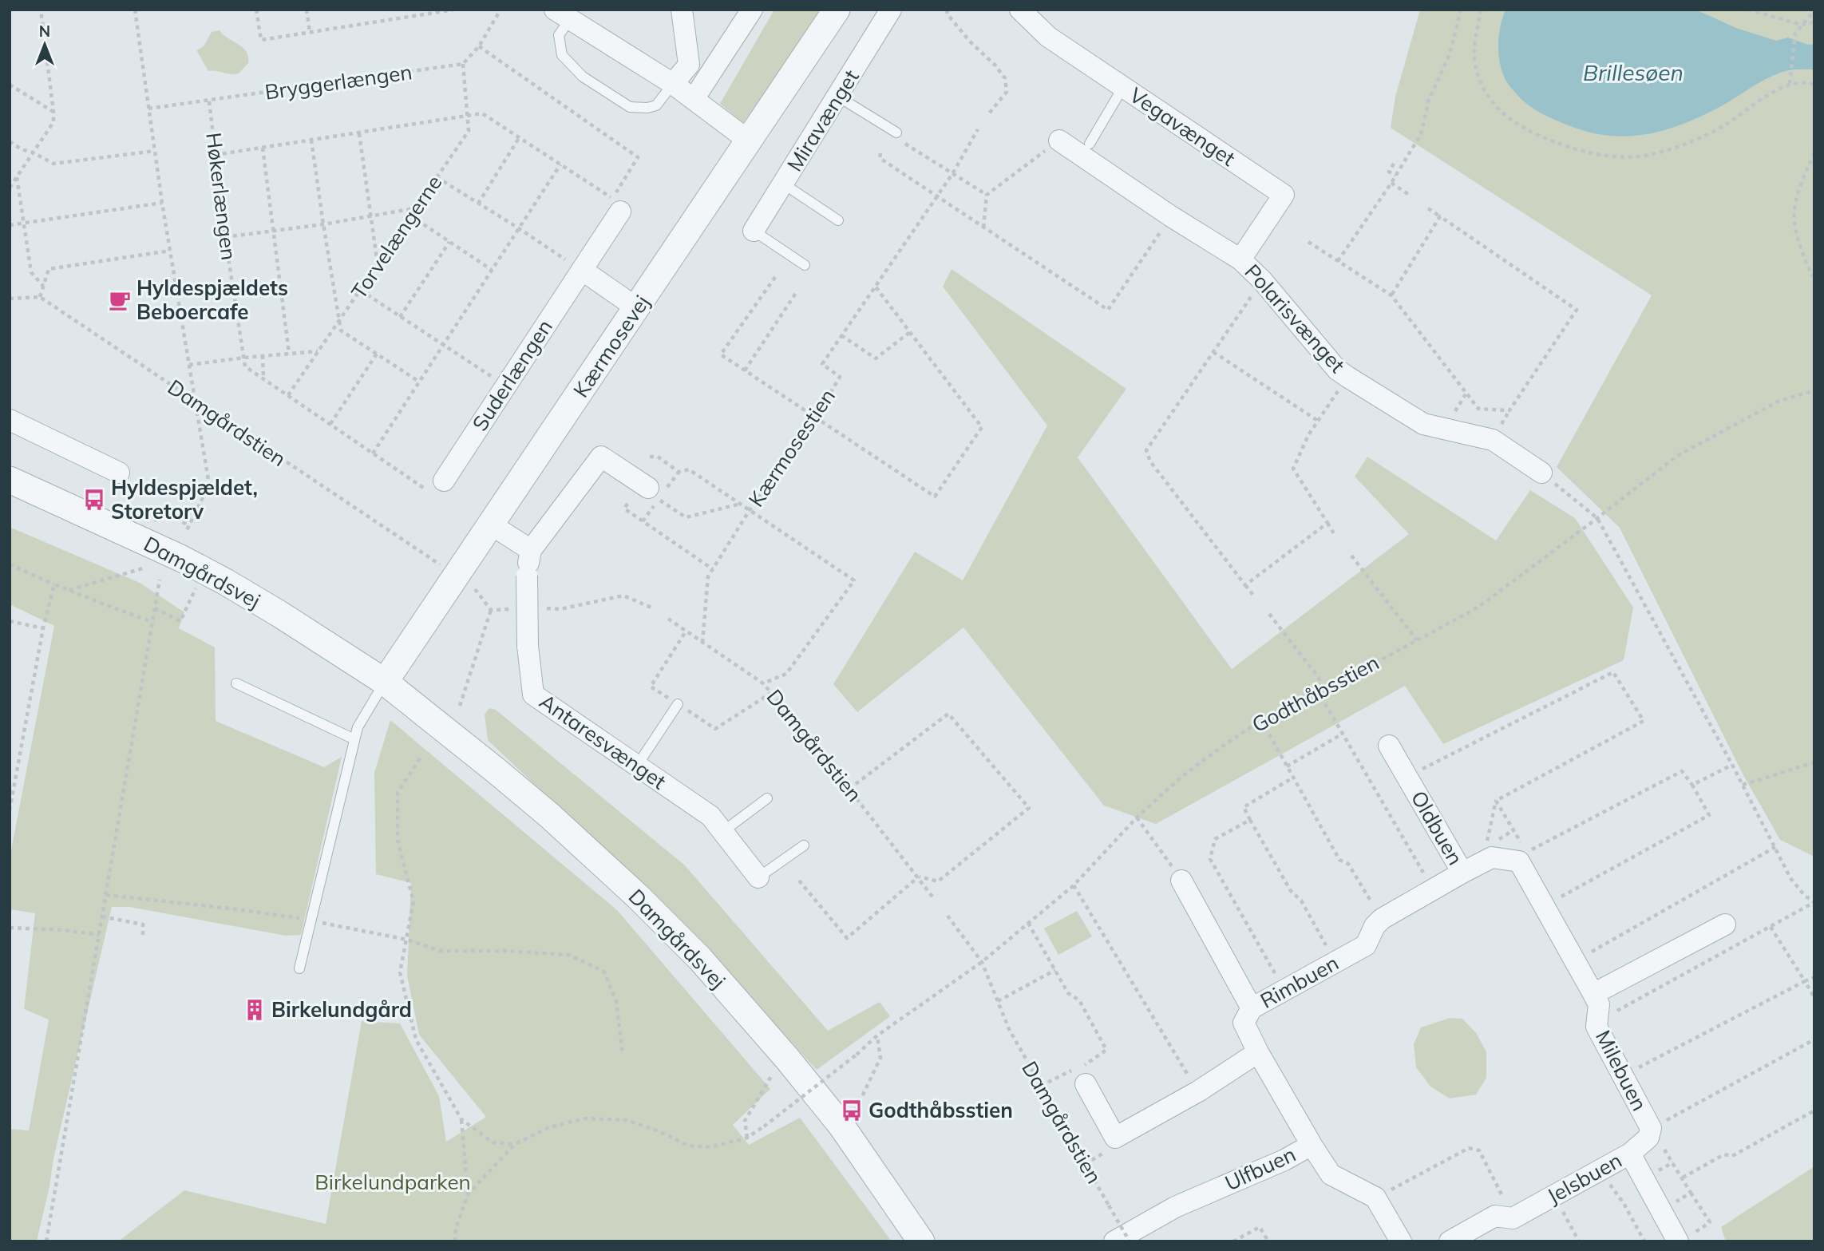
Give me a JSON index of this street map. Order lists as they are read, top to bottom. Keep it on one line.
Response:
{"streets":{"street":["Miravænget","Vegavænget","Polarisvænget","Kærmosevej","Suderlængen","Damgårdsvej","Antaresvænget","Oldbuen","Rimbuen","Milebuen","Ulfbuen","Jelsbuen"],"path":["Bryggerlængen","Høkerlængen","Torvelængerne","Damgårdstien","Kærmosestien","Godthåbsstien"]},"crossings":[["Bryggerlængen","Høkerlængen"],["Bryggerlængen","Torvelængerne"],["Vegavænget","Polarisvænget"],["Kærmosevej","Damgårdsvej"],["Damgårdstien","Kærmosestien"],["Damgårdstien","Godthåbsstien"],["Oldbuen","Rimbuen"],["Oldbuen","Milebuen"],["Rimbuen","Ulfbuen"],["Milebuen","Jelsbuen"]],"water":["Brillesøen"],"parks":["Birkelundparken"],"places":{"cafe":["Hyldespjældets Beboercafe"],"bus stop":["Hyldespjældet, Storetorv","Godthåbsstien"],"building":["Birkelundgård"]},"north":"top"}
